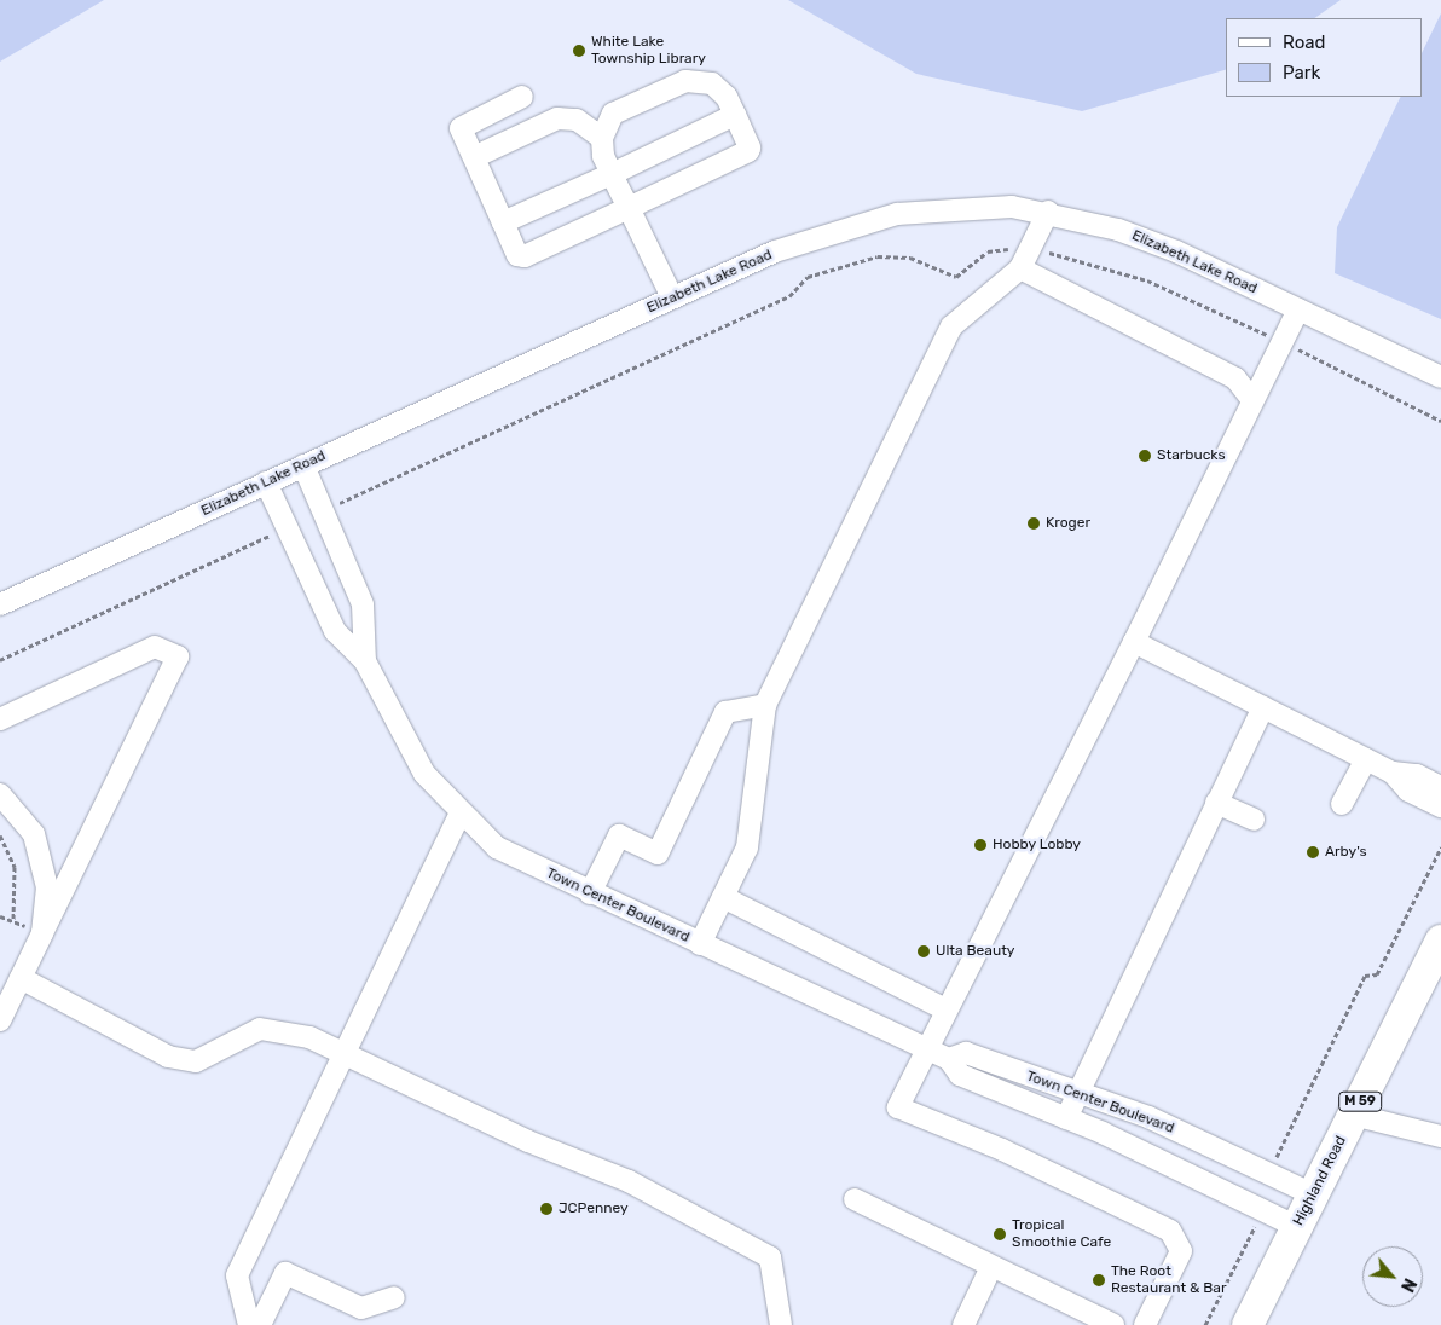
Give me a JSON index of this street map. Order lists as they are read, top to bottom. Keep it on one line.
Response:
{"streets":{"highway":["M 59","Highland Road"],"street":["Elizabeth Lake Road","Town Center Boulevard"]},"crossings":[["Elizabeth Lake Road","Town Center Boulevard"],["Town Center Boulevard","Highland Road"]],"places":["White Lake Township Library","Starbucks","Kroger","Hobby Lobby","Arby's","Ulta Beauty","JCPenney","Tropical Smoothie Cafe","The Root Restaurant & Bar"],"legend":["Road","Park"],"north":"bottom right"}
